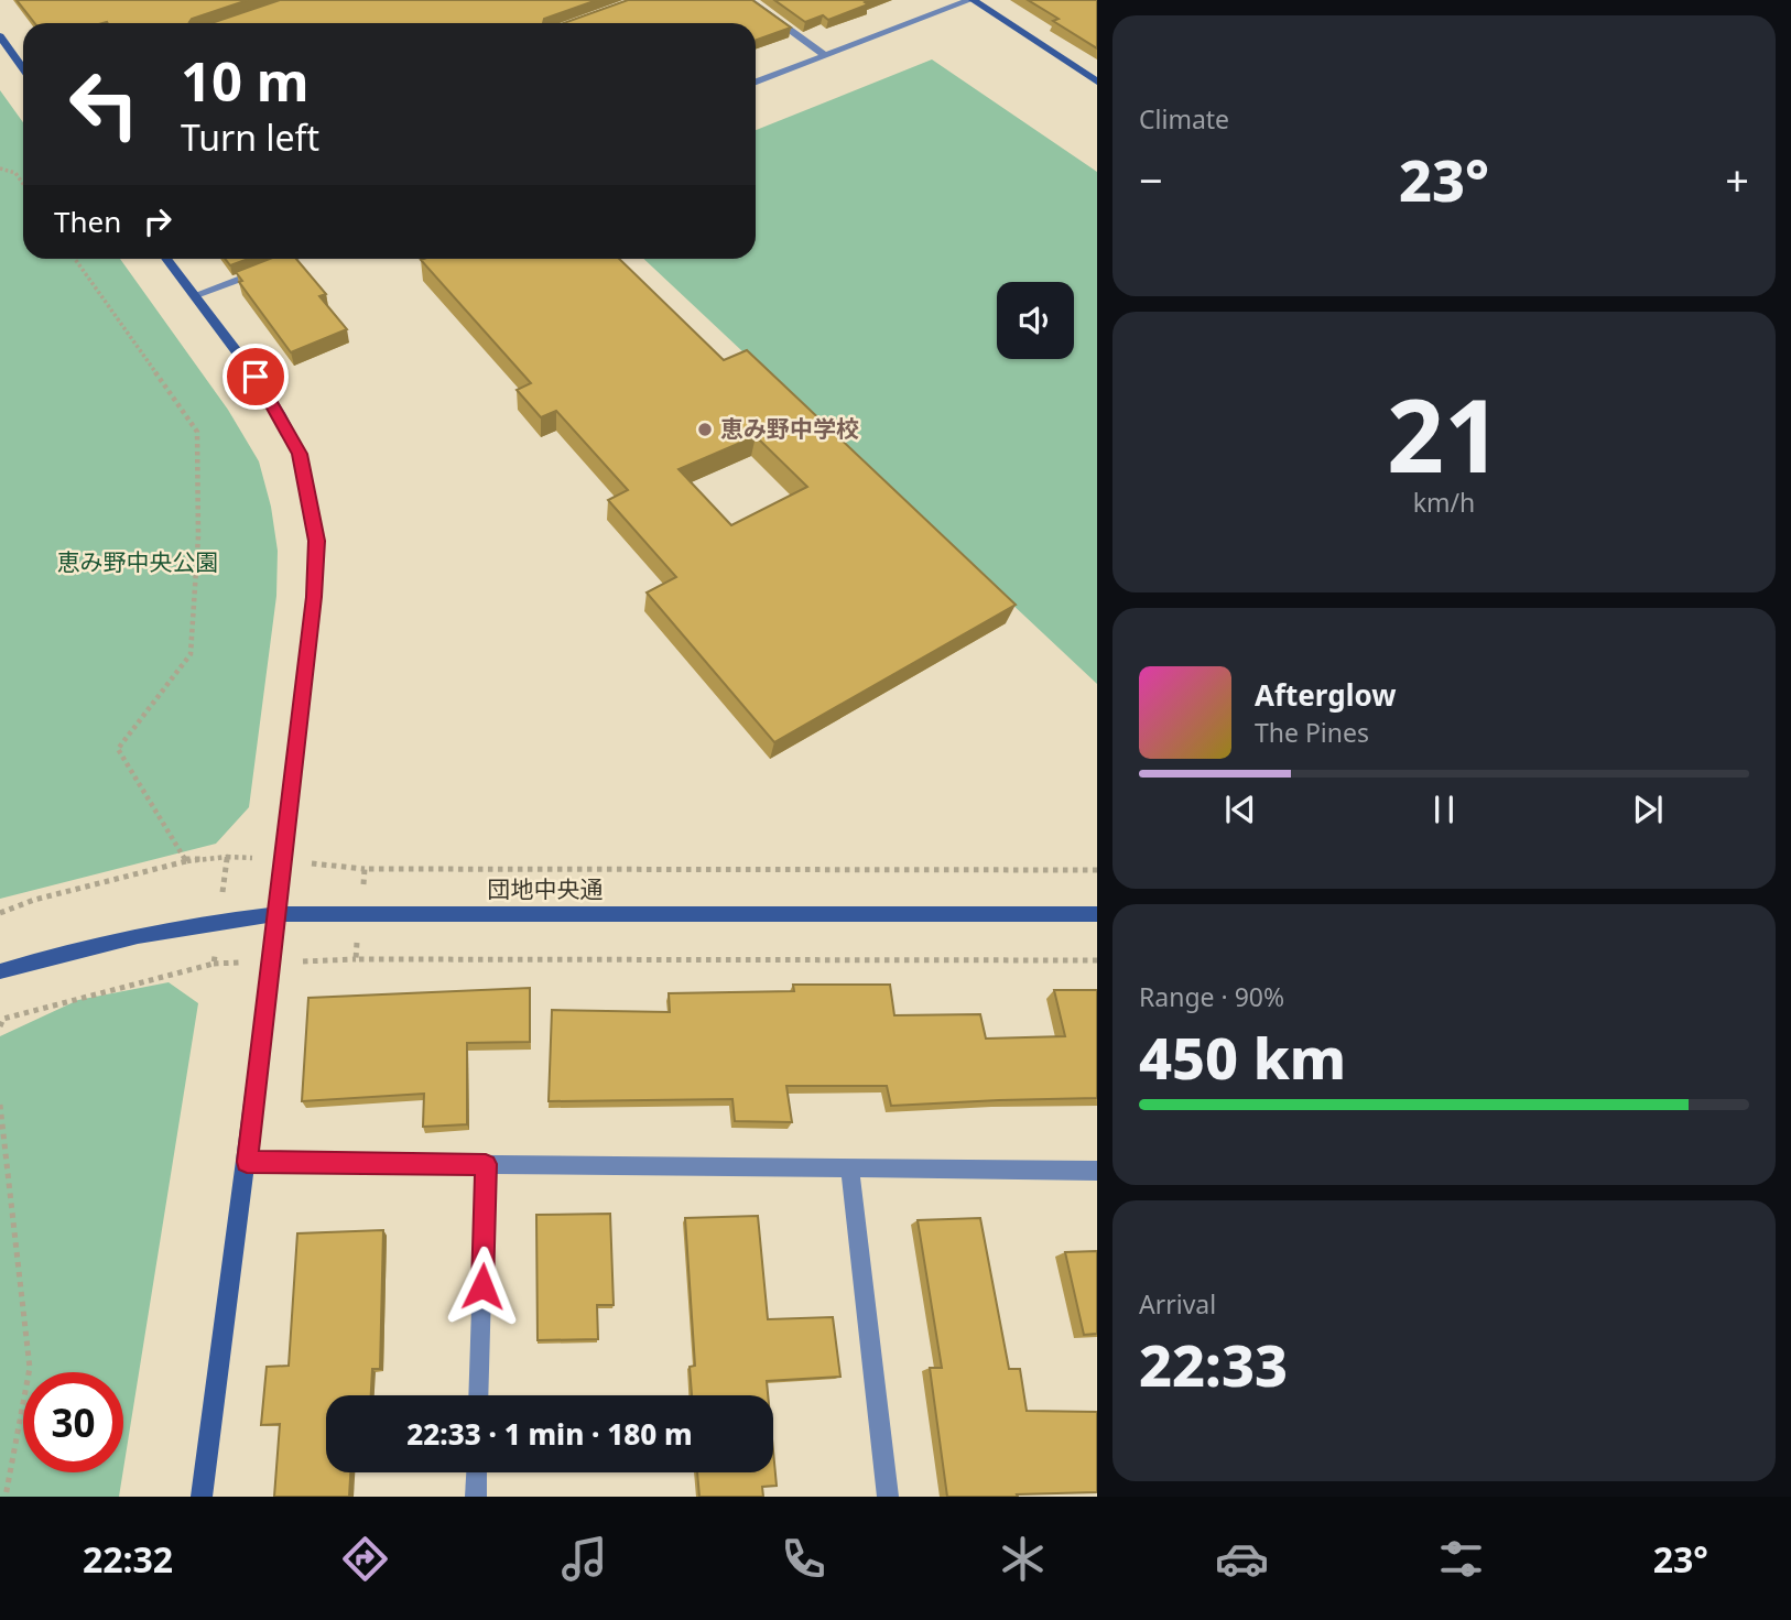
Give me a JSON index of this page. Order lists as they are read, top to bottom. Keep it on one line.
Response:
{"streets":{"street":["団地中央通"]},"parks":["恵み野中央公園"],"places":["恵み野中学校"],"page":{"tile":["Climate",["21","km/h"],["Range · 90%","450 km"],["Arrival","22:33"]],"turn":["10 m","Turn left"],"heat":["−","23°","+"],"then":"Then","song":["Afterglow","The Pines"],"limit":"30","trip":"22:33 · 1 min · 180 m","tabs":["22:32","23°"]}}
